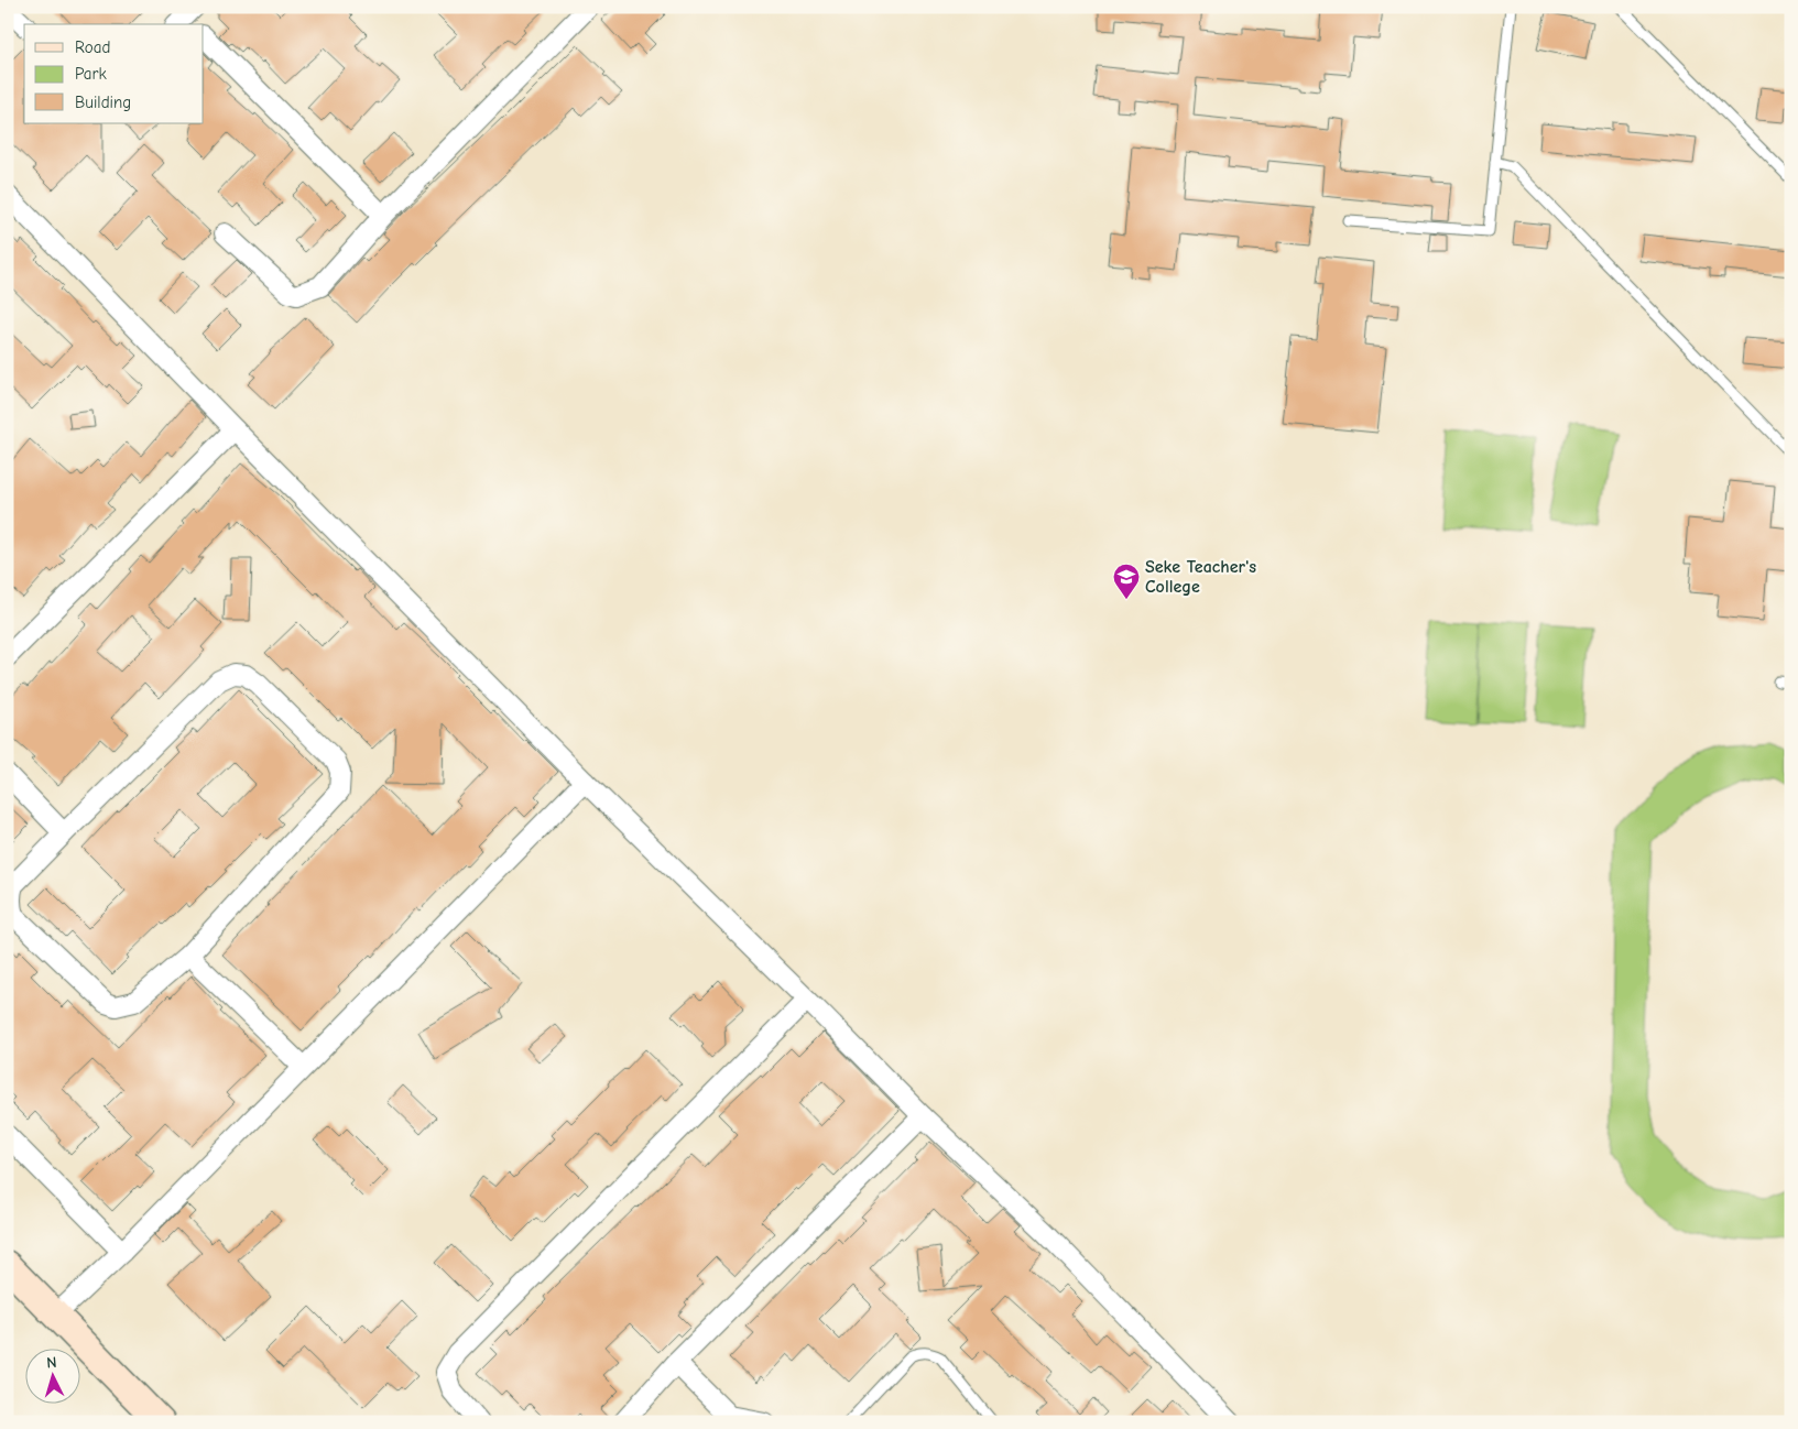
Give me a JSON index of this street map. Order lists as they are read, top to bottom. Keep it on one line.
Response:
{"places":{"school or university":["Seke Teacher's College"]},"legend":["Road","Park","Building"],"north":"top"}
